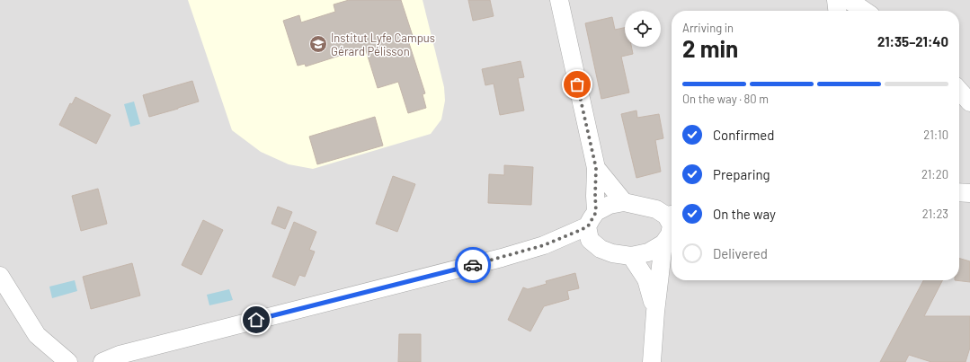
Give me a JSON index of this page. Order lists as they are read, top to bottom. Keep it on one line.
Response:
{"places":{"school or university":["Institut Lyfe Campus Gérard Pélisson"]},"page":{"heading":["2 min","Arriving in","21:35–21:40"],"bar":"On the way · 80 m","list":[["Confirmed","21:10"],["Preparing","21:20"],["On the way","21:23"],"Delivered"]}}
